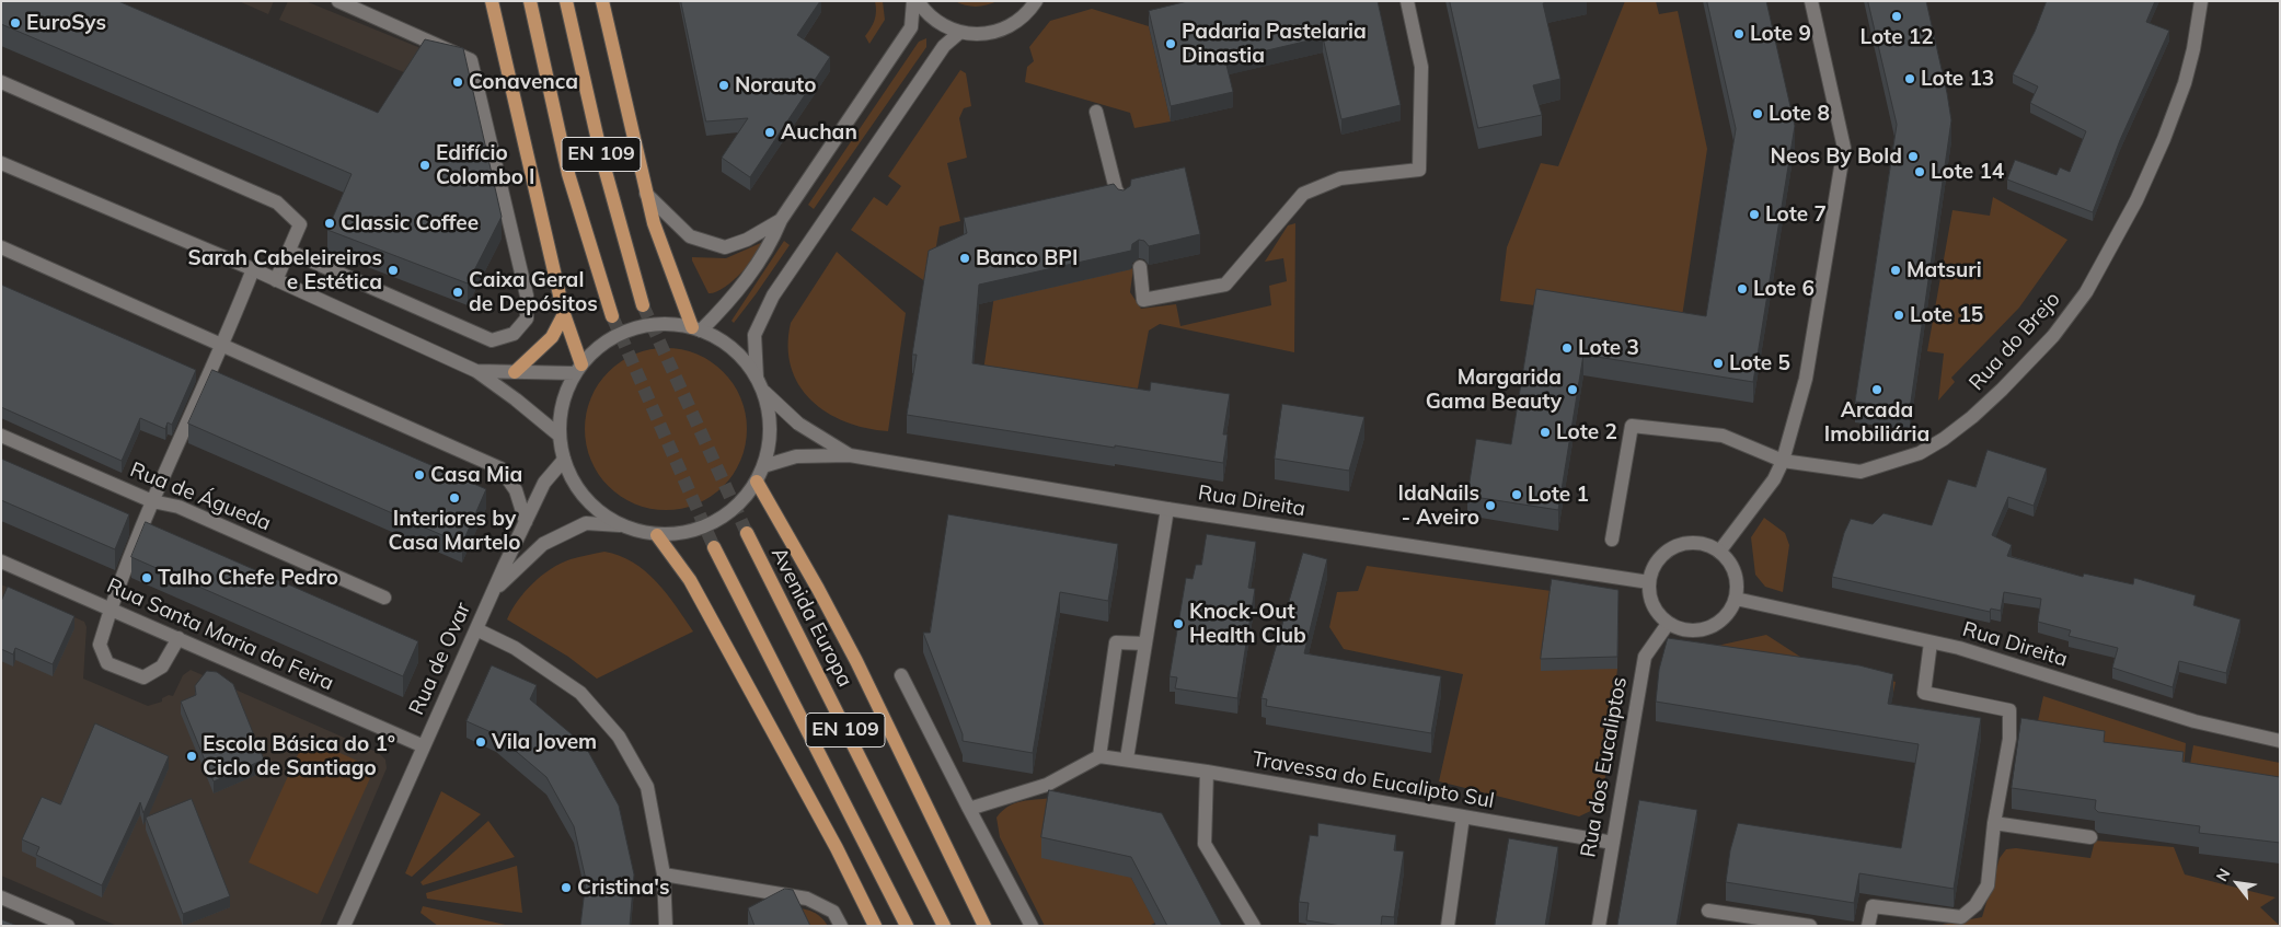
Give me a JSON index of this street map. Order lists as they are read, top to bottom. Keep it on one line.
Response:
{"streets":{"main road":["EN 109","Avenida Europa"],"street":["Rua do Brejo","Rua de Águeda","Rua Direita","Rua Santa Maria da Feira","Rua de Ovar","Rua dos Eucaliptos","Travessa do Eucalipto Sul"]},"crossings":[["Rua Direita","Rua dos Eucaliptos"],["Rua Santa Maria da Feira","Rua de Ovar"],["Rua dos Eucaliptos","Travessa do Eucalipto Sul"]],"places":["Lote 12","EuroSys","Lote 9","Padaria Pastelaria Dinastia","Lote 13","Conavenca","Norauto","Lote 8","Auchan","Neos By Bold","Edifício Colombo I","Lote 14","Lote 7","Classic Coffee","Banco BPI","Sarah Cabeleireiros e Estética","Matsuri","Lote 6","Caixa Geral de Depósitos","Lote 15","Lote 3","Lote 5","Margarida Gama Beauty","Arcada Imobiliária","Lote 2","Casa Mia","Lote 1","Interiores by Casa Martelo","IdaNails - Aveiro","Talho Chefe Pedro","Knock-Out Health Club","Vila Jovem","Escola Básica do 1° Ciclo de Santiago","Cristina's"],"north":"top left"}
